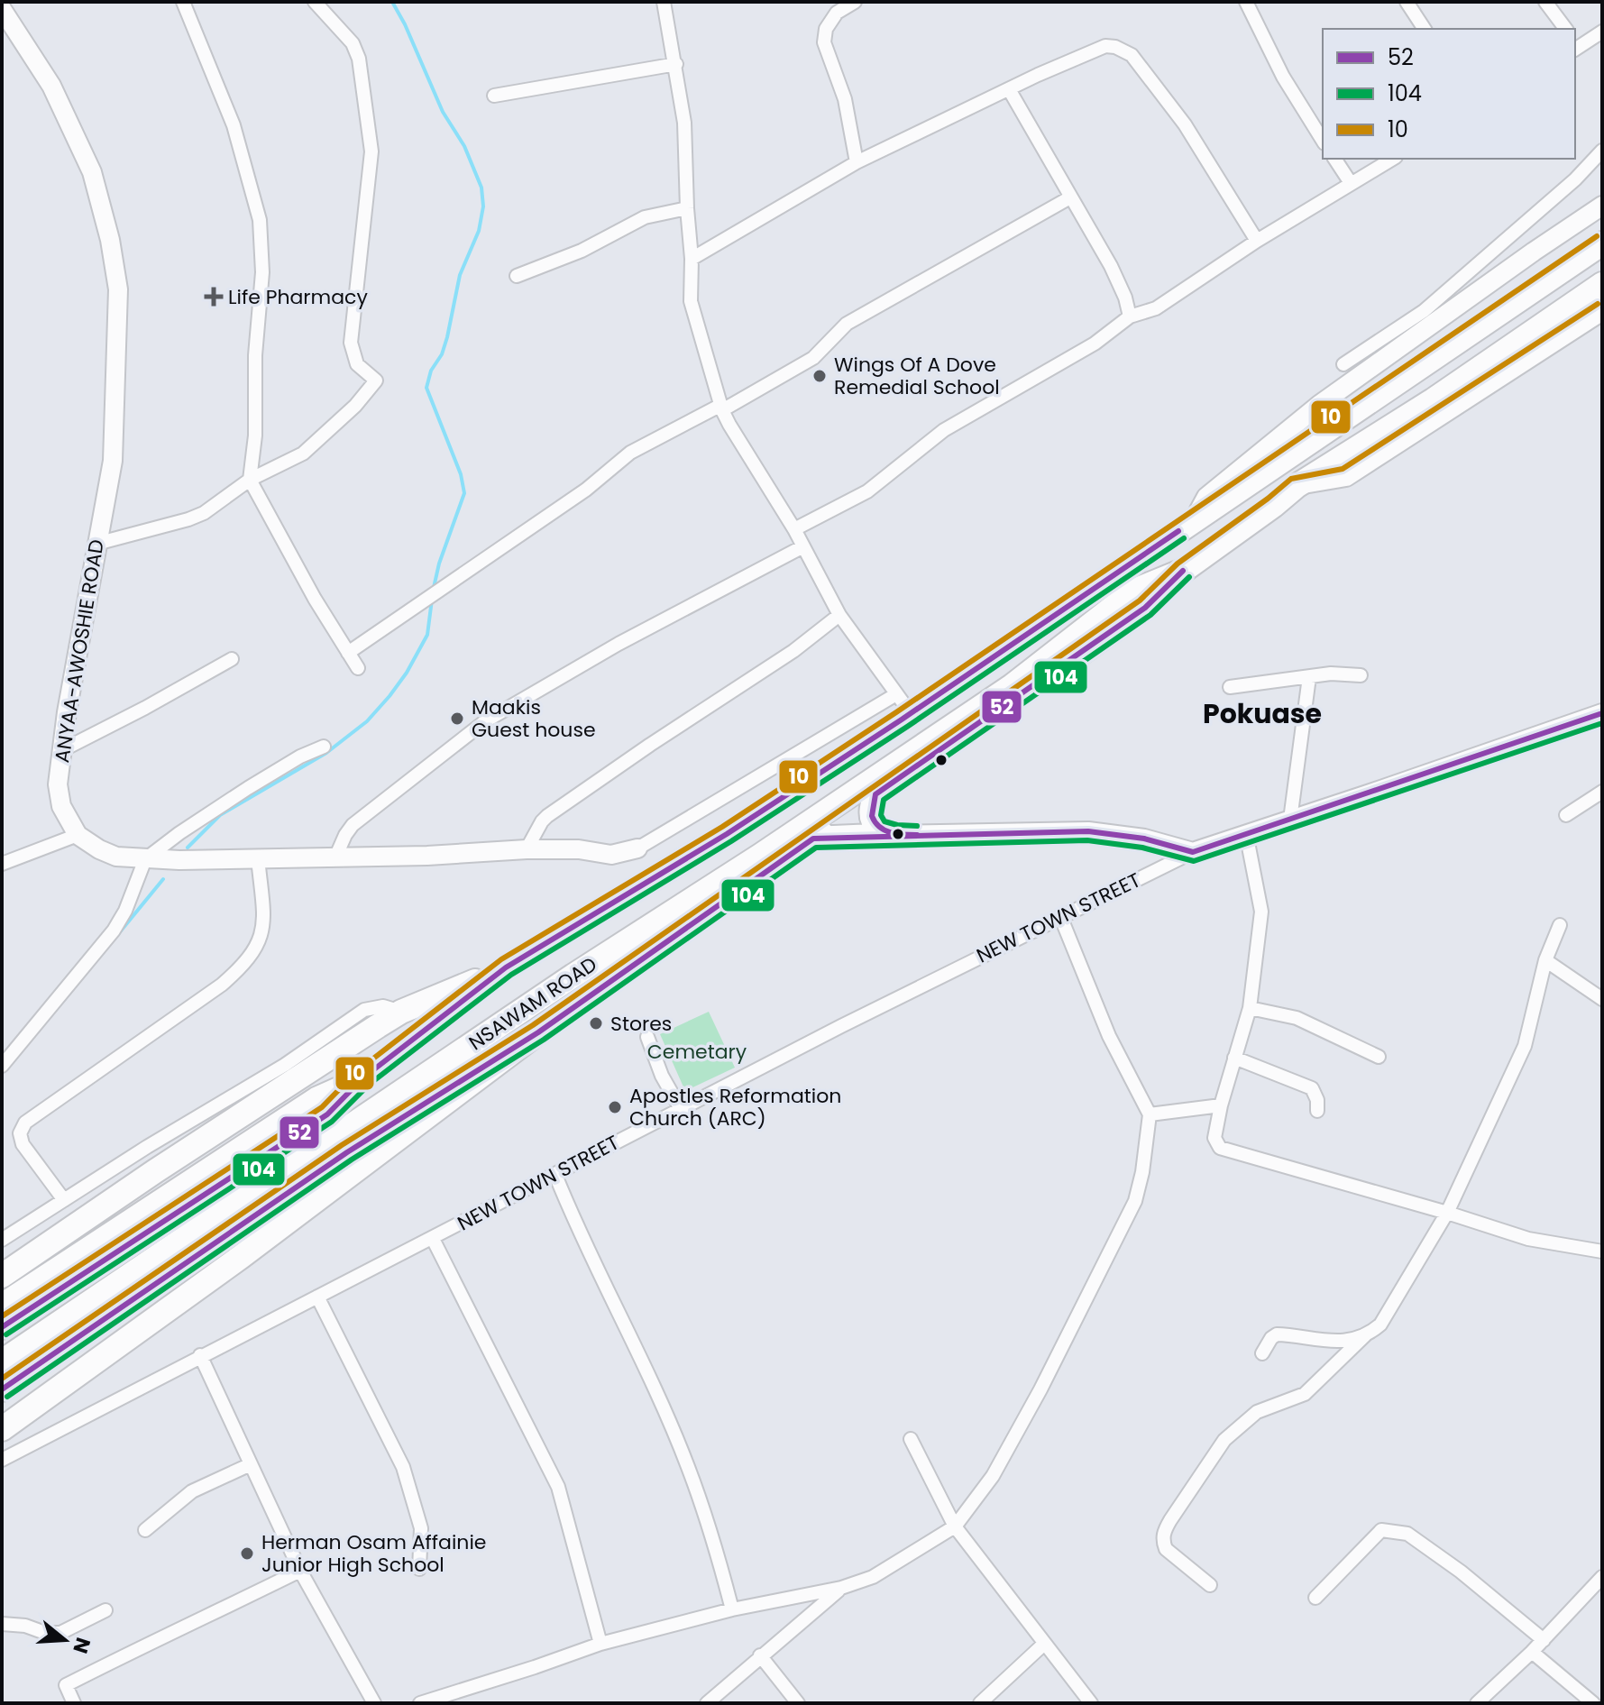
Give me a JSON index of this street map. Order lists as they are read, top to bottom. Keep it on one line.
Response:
{"streets":{"highway":["NSAWAM ROAD"],"street":["ANYAA-AWOSHIE ROAD","NEW TOWN STREET"]},"districts":["Pokuase"],"parks":["Cemetary"],"places":{"health":["Life Pharmacy"],"other":["Wings Of A Dove Remedial School","Maakis Guest house","Stores","Apostles Reformation Church (ARC)","Herman Osam Affainie Junior High School"]},"lines":["transit line 10","transit line 52","transit line 104"],"legend":["52","104","10"],"north":"right"}
